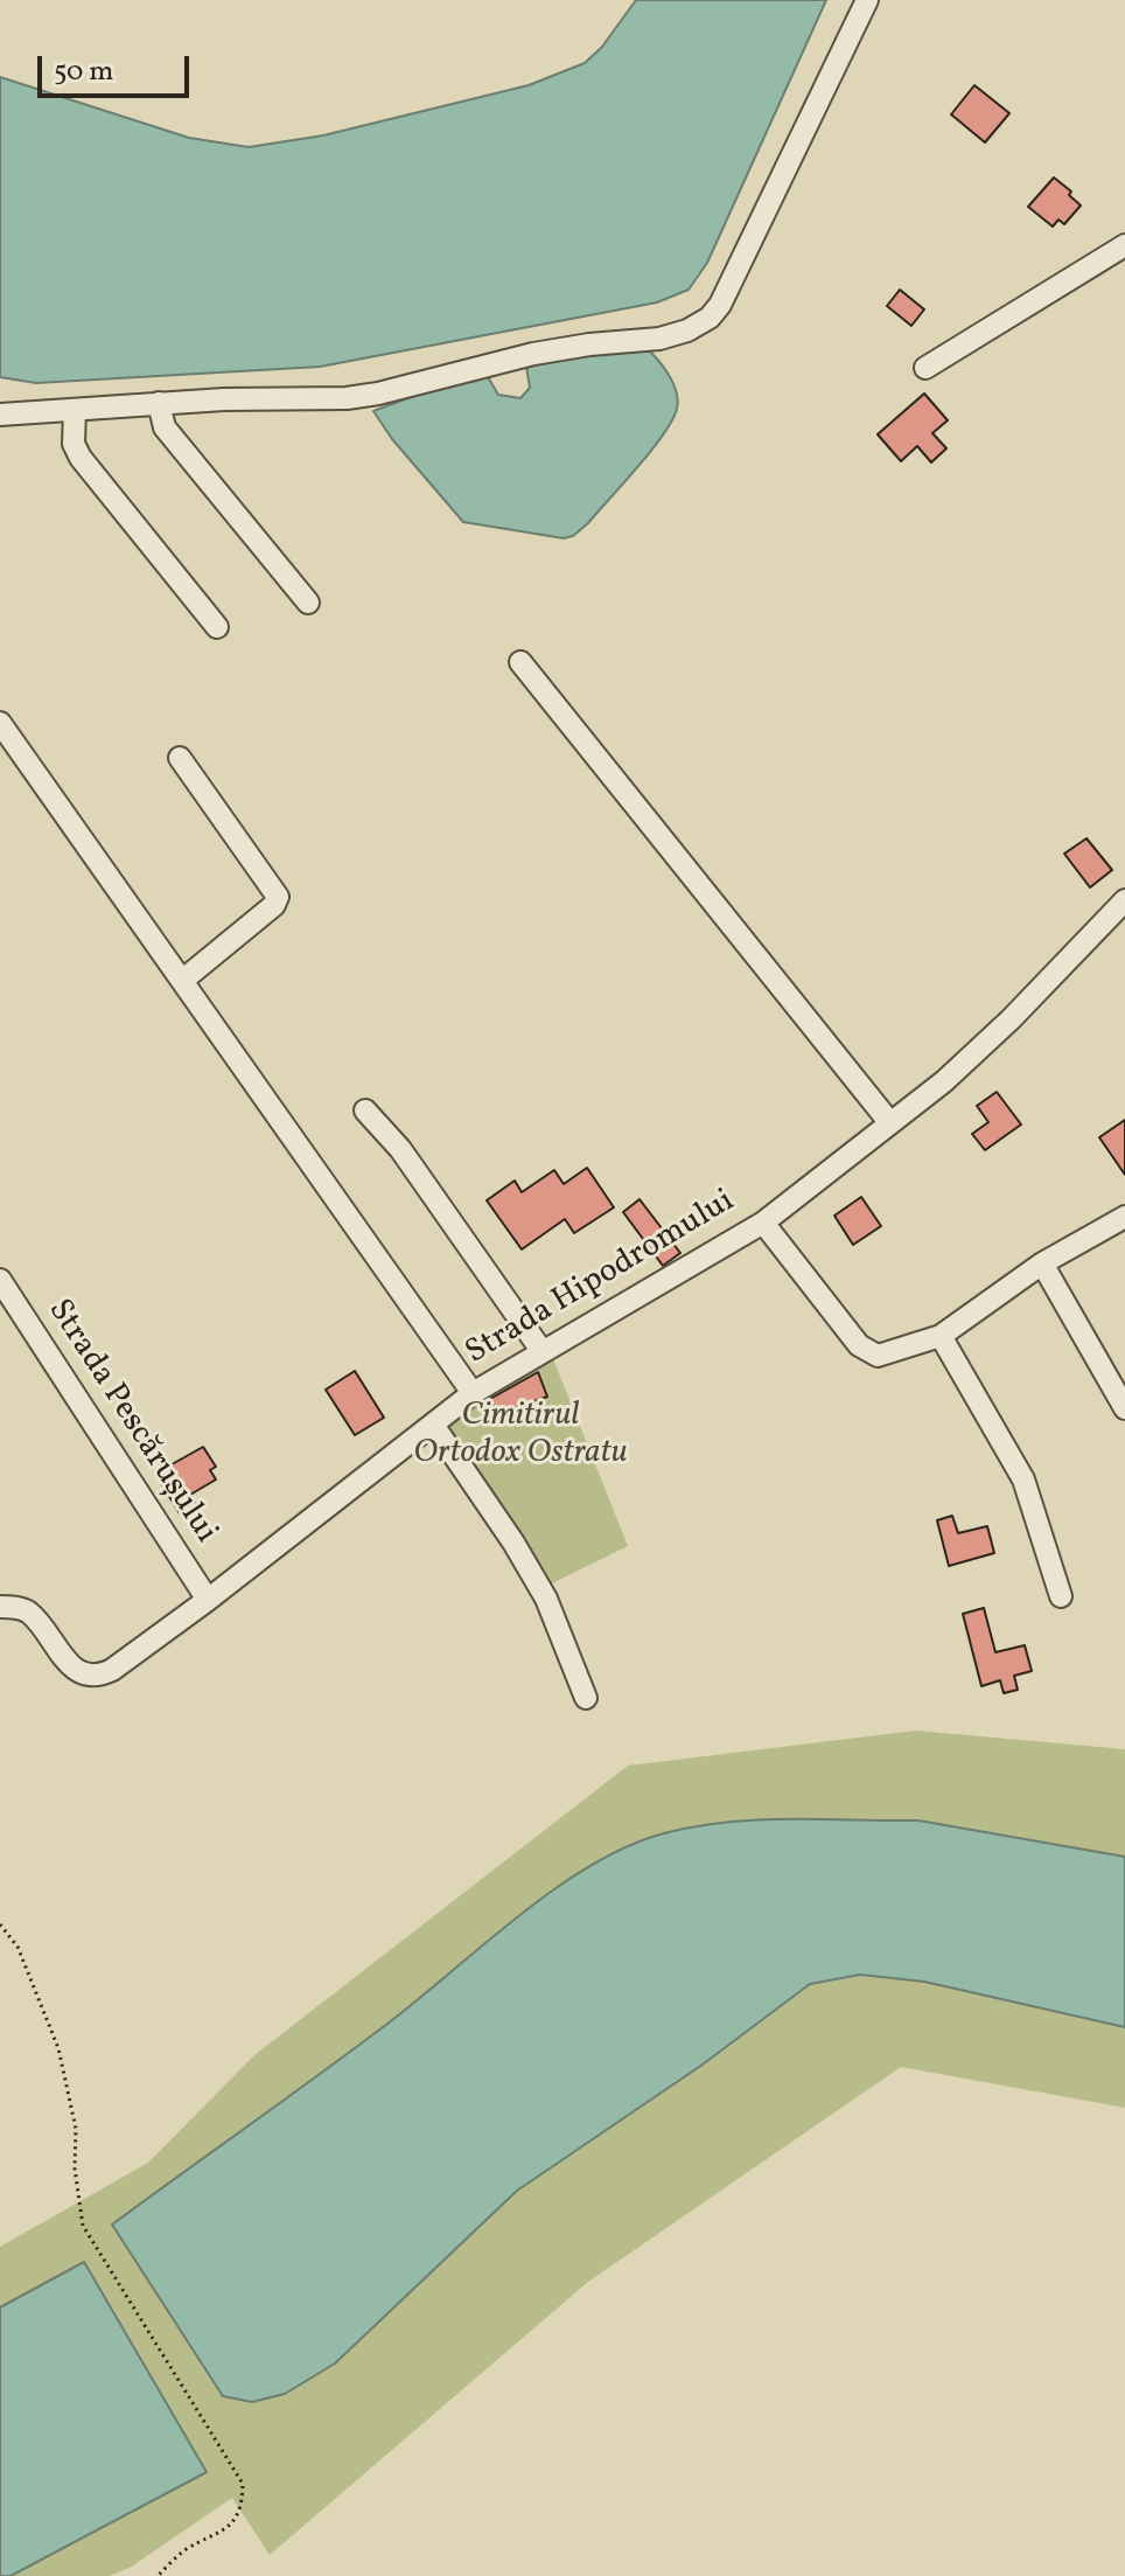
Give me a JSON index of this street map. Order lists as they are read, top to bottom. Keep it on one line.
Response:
{"streets":{"street":["Strada Hipodromului","Strada Pescărușului"]},"crossings":[["Strada Hipodromului","Strada Pescărușului"]],"parks":["Cimitirul Ortodox Ostratu"],"scale_bar":"50 m"}
